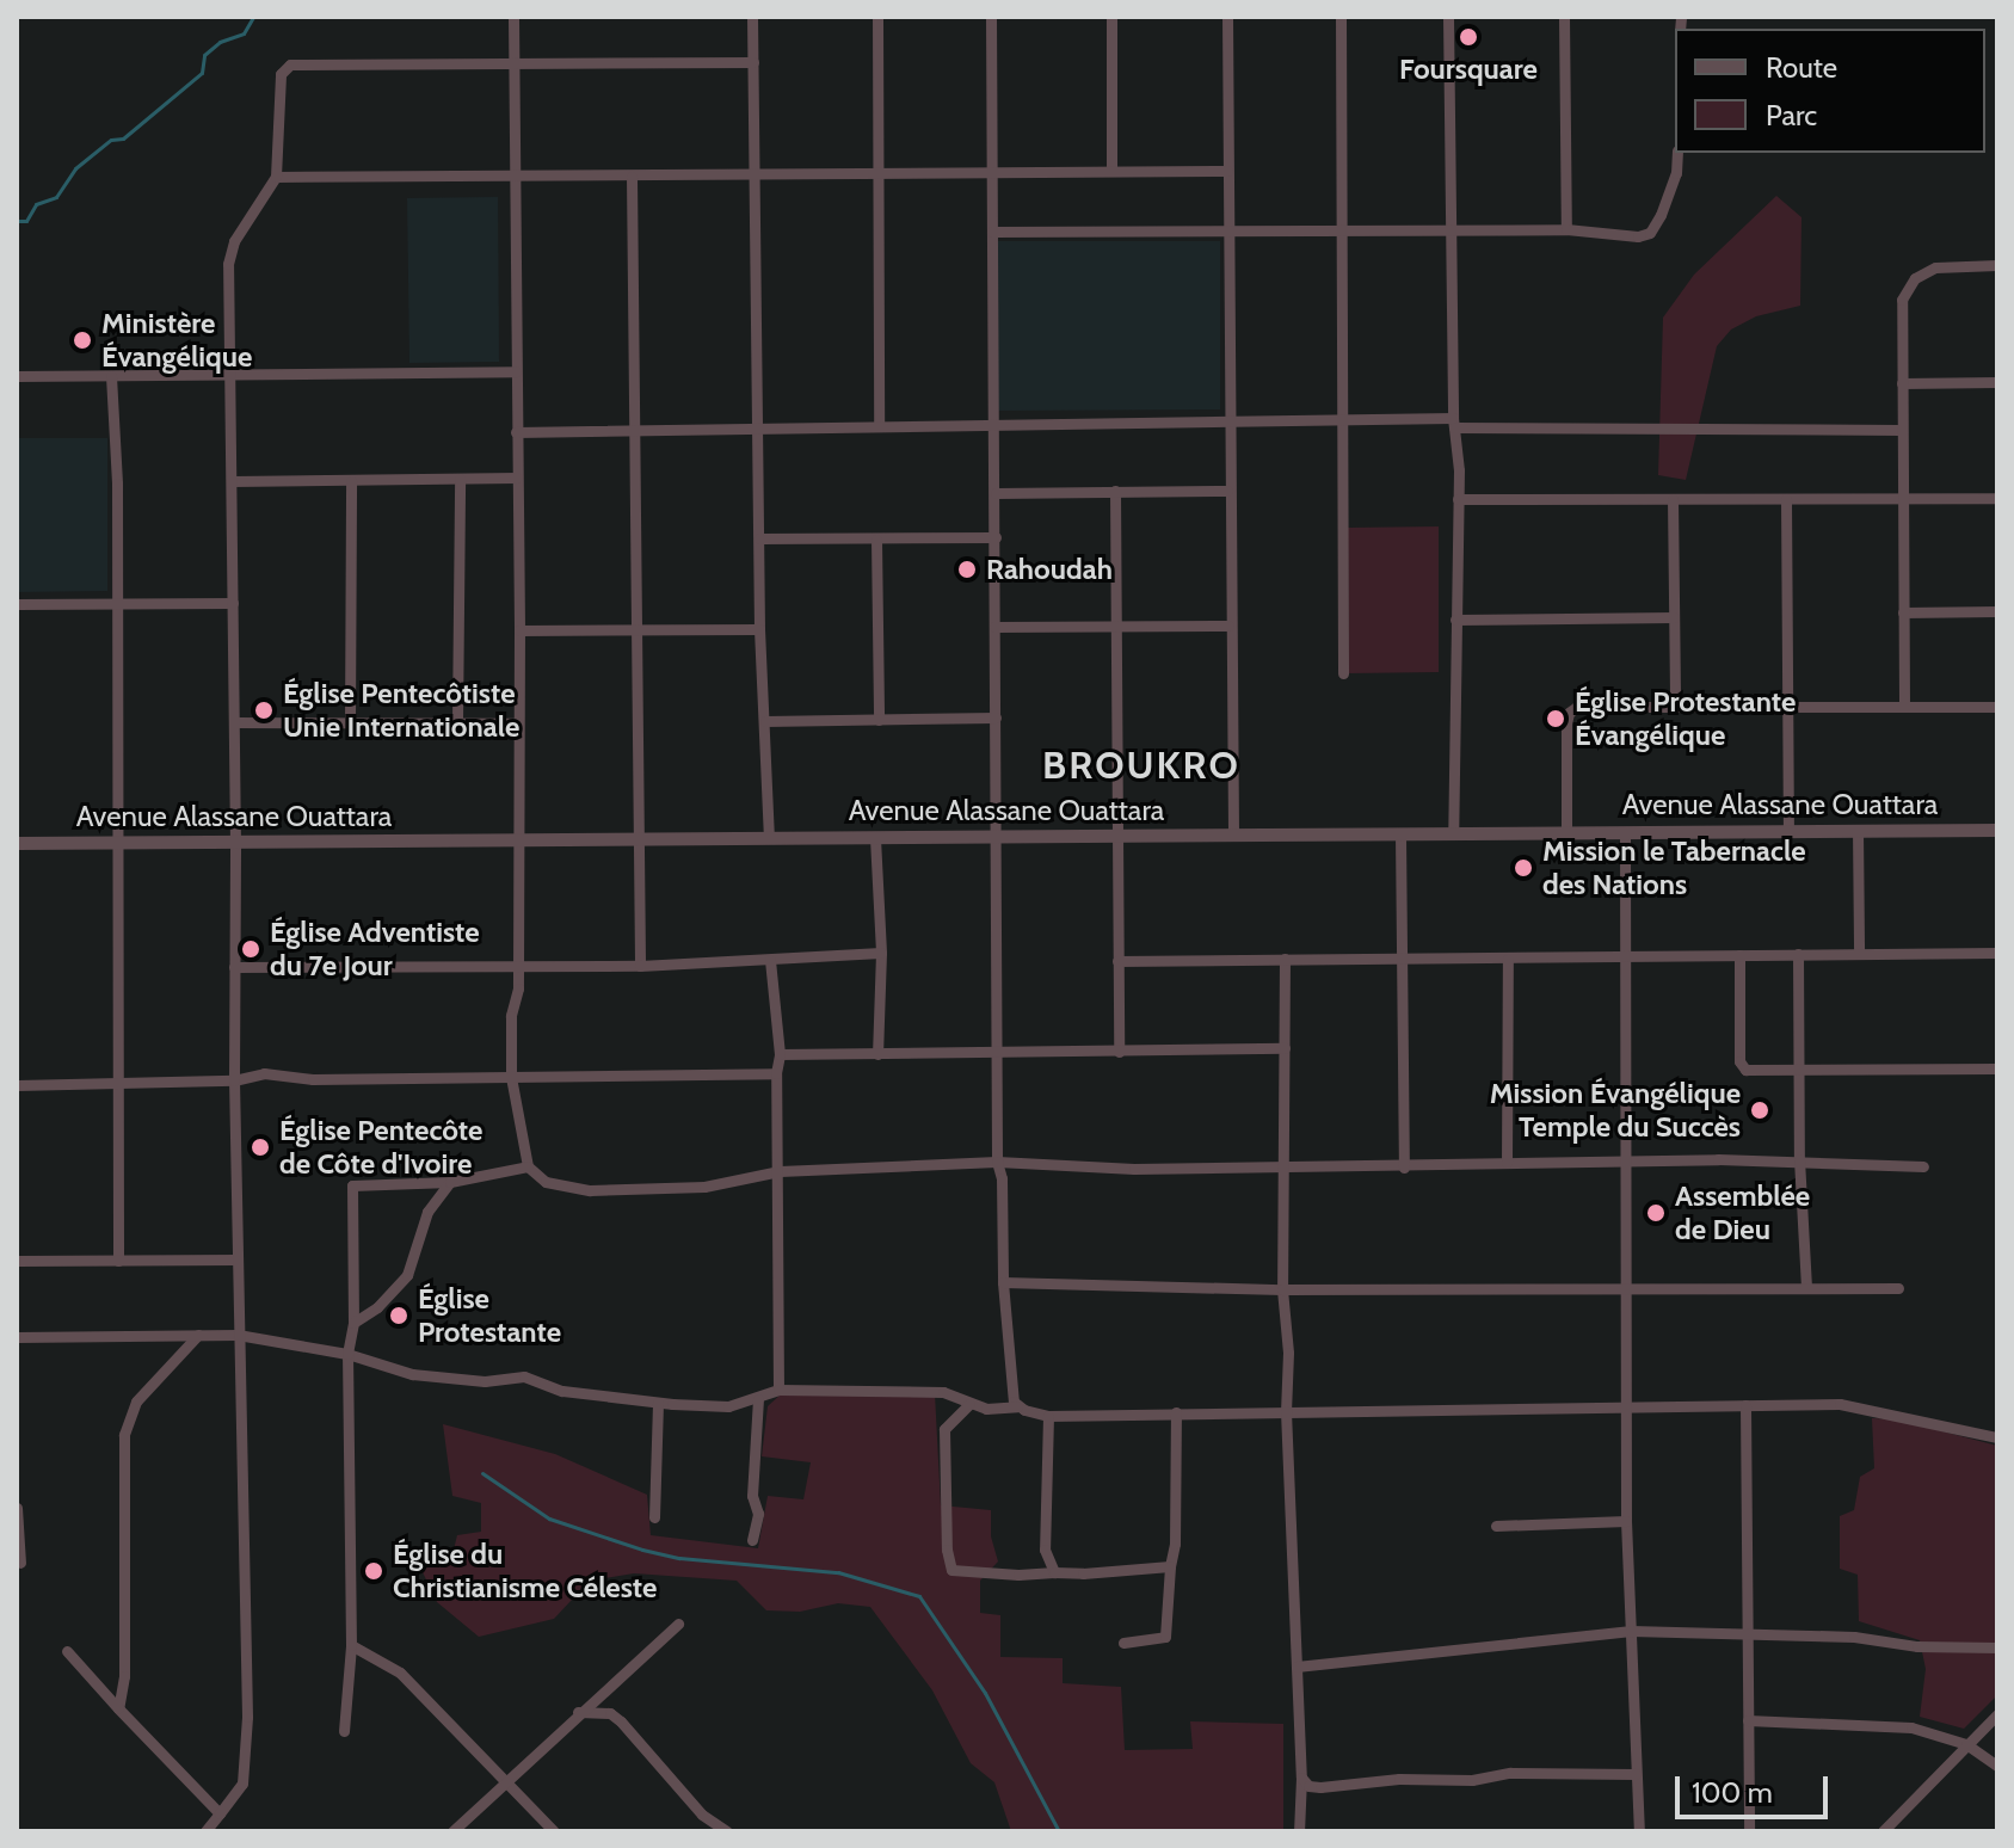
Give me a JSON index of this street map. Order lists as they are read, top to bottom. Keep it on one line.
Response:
{"streets":{"street":["Avenue Alassane Ouattara"]},"districts":["BROUKRO"],"places":["Foursquare","Ministère Évangélique","Rahoudah","Église Pentecôtiste Unie Internationale","Église Protestante Évangélique","Mission le Tabernacle des Nations","Église Adventiste du 7e Jour","Mission Évangélique Temple du Succès","Église Pentecôte de Côte d'Ivoire","Assemblée de Dieu","Église Protestante","Église du Christianisme Céleste"],"legend":["Route","Parc"],"scale_bar":"100 m"}
